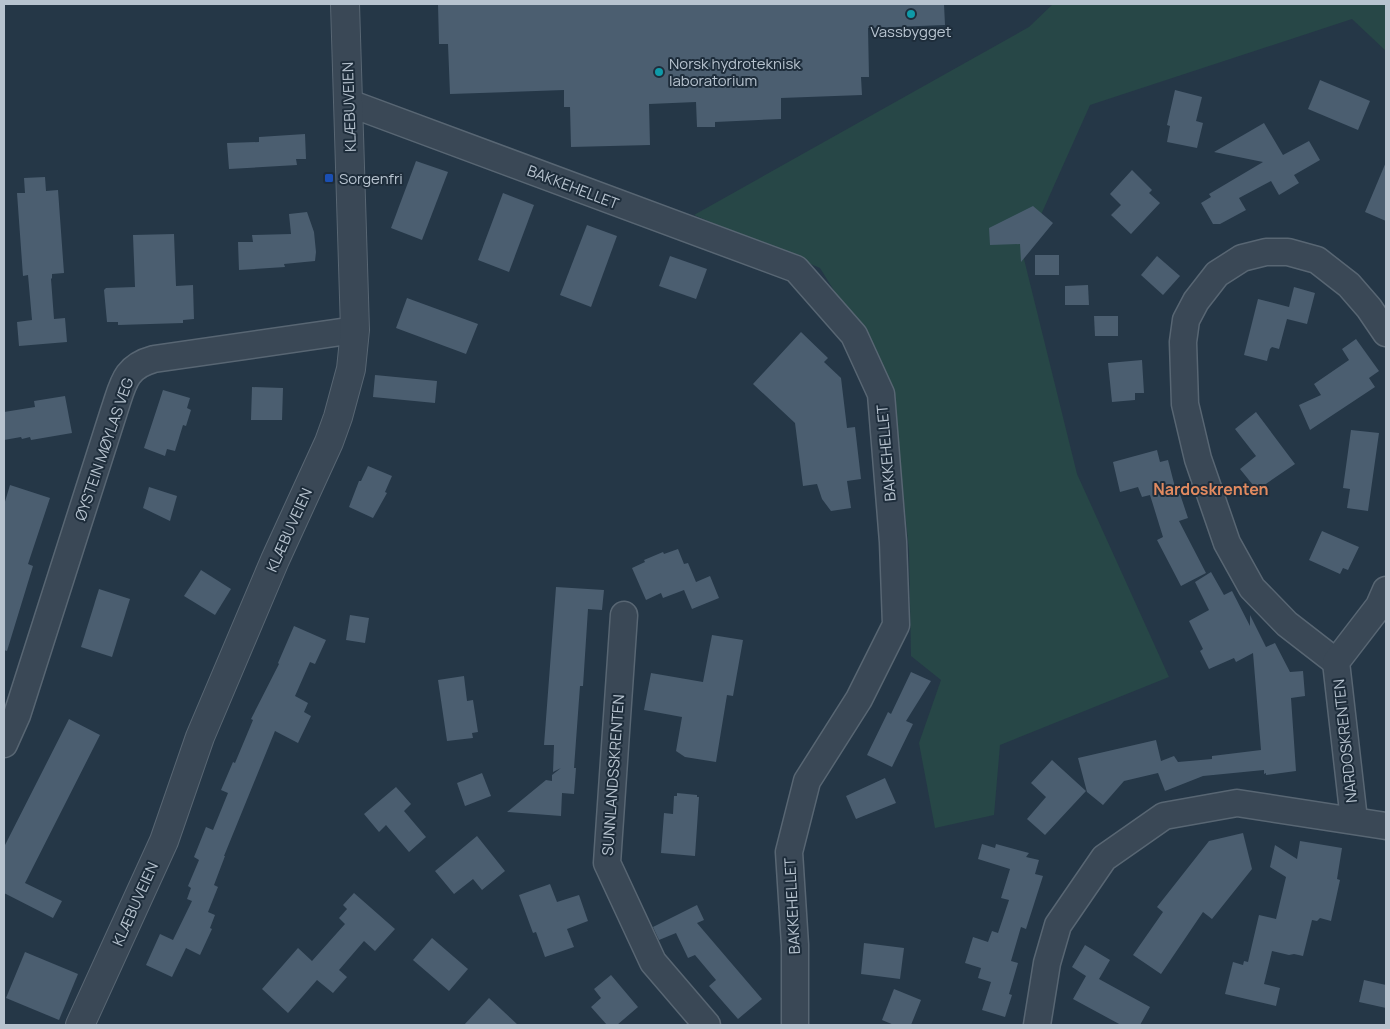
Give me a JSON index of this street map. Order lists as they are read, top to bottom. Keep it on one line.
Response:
{"streets":{"street":["KLÆBUVEIEN","BAKKEHELLET","ØYSTEIN MØYLAS VEG","NARDOSKRENTEN","SUNNLANDSSKRENTEN"]},"crossings":[["KLÆBUVEIEN","BAKKEHELLET"],["KLÆBUVEIEN","ØYSTEIN MØYLAS VEG"]],"districts":["Nardoskrenten"],"places":{"other":["Vassbygget","Norsk hydroteknisk laboratorium"],"transit":["Sorgenfri"]}}
